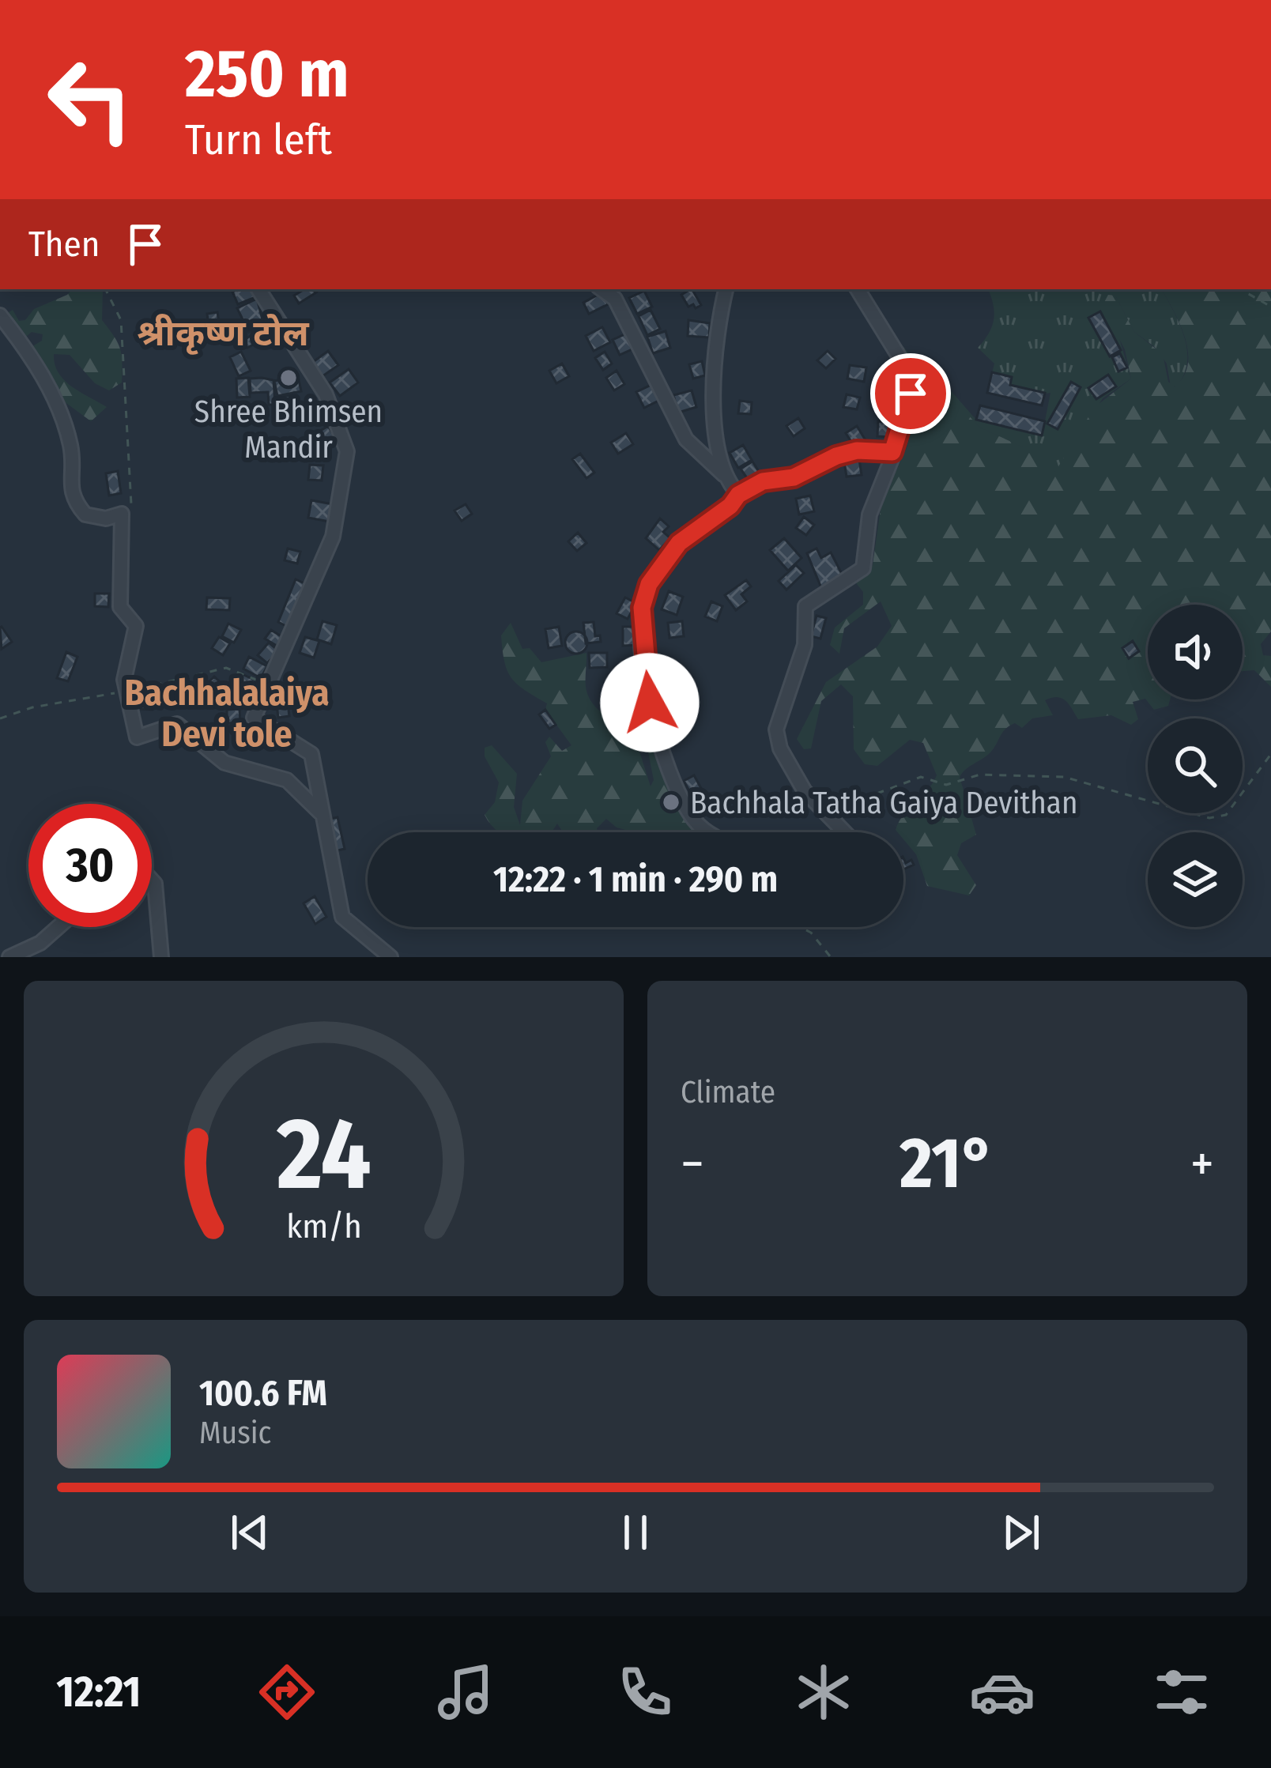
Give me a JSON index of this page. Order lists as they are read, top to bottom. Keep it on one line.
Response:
{"districts":["श्रीकृष्ण टोल","Bachhalalaiya Devi tole"],"places":["Shree Bhimsen Mandir","Bachhala Tatha Gaiya Devithan"],"page":{"turn":["250 m","Turn left"],"then":"Then","limit":"30","trip":"12:22 · 1 min · 290 m","tile":"Climate","heat":["−","21°","+"],"song":["100.6 FM","Music"],"tabs":"12:21","gauge":["24","km/h"]}}
